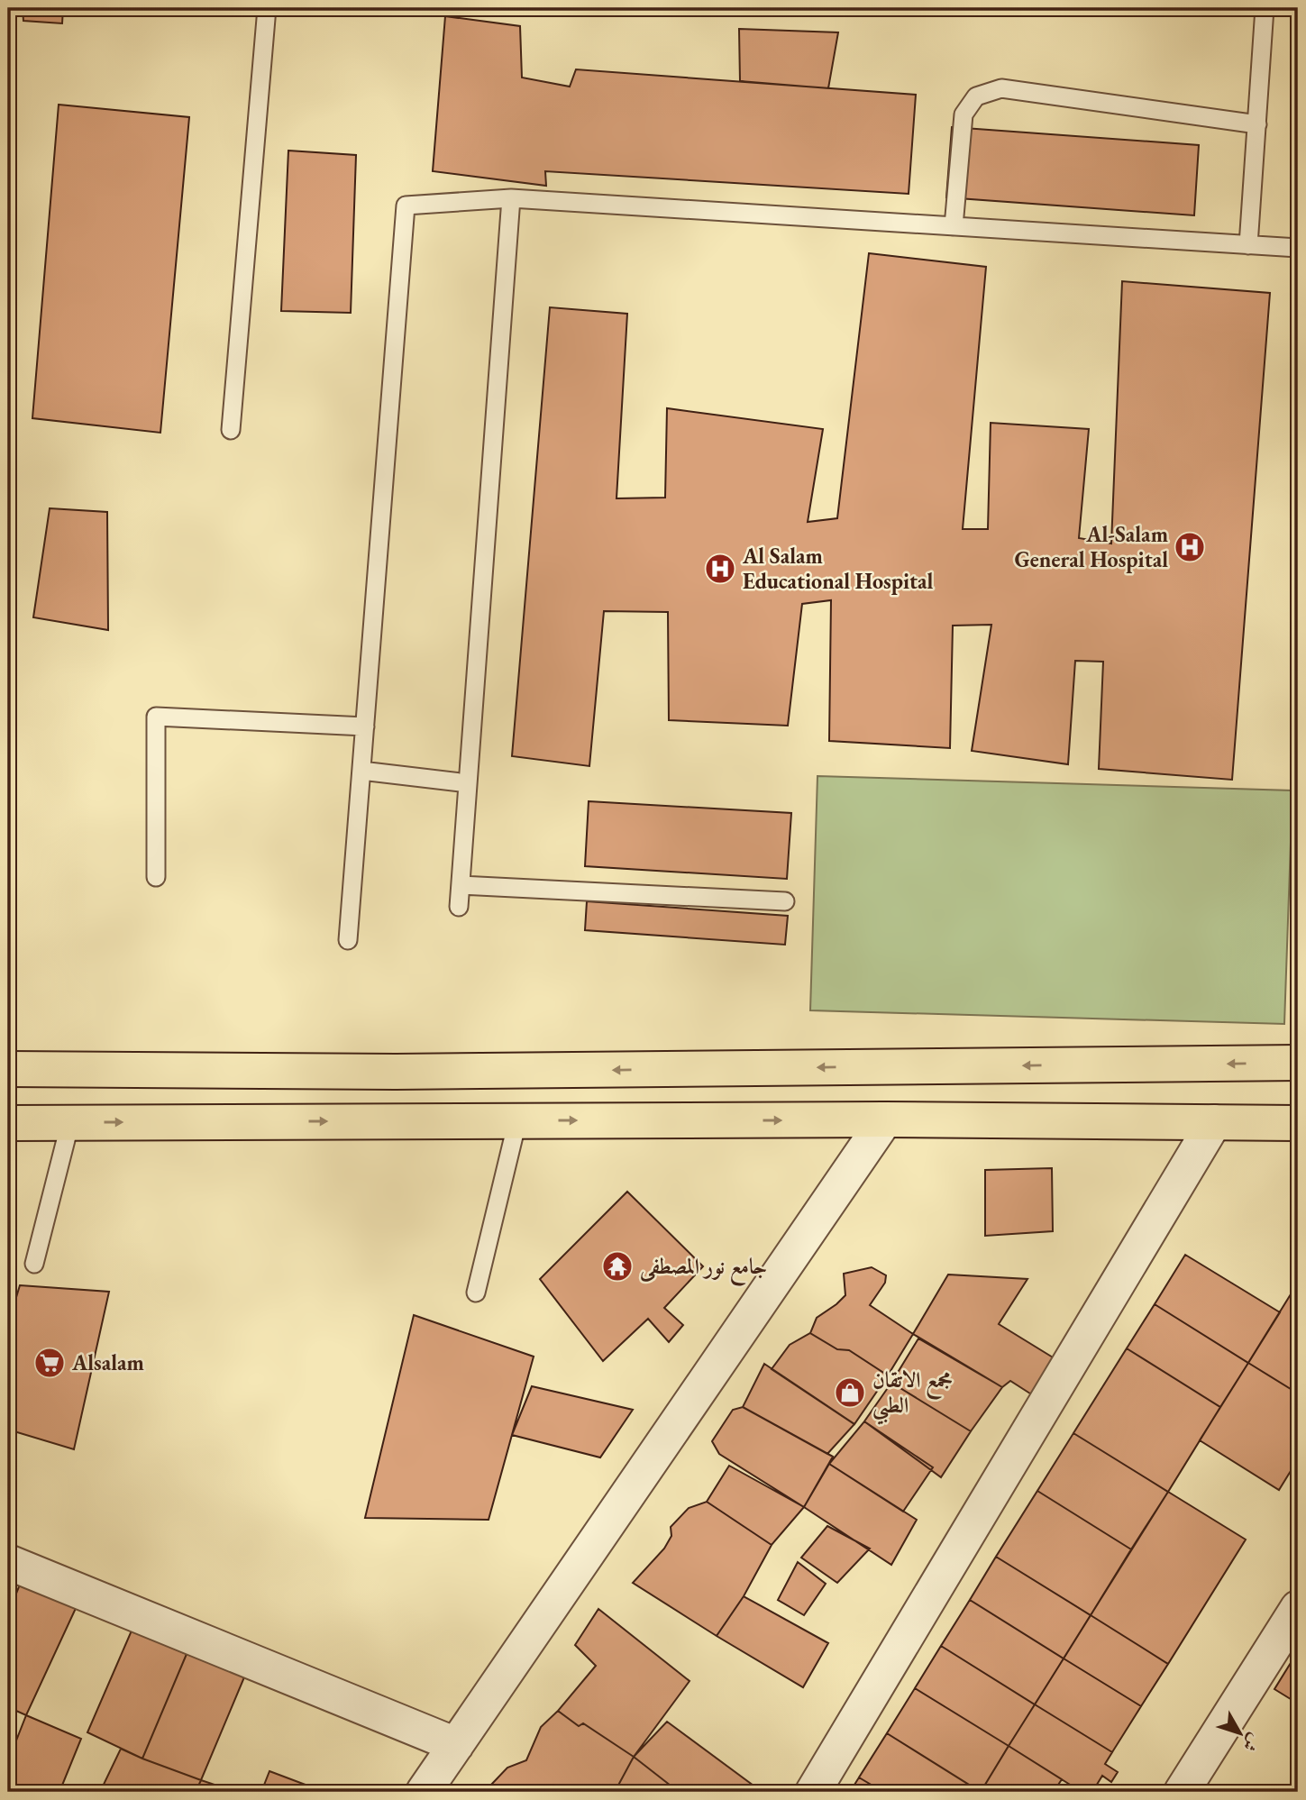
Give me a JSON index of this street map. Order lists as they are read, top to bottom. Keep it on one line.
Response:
{"places":{"hospital":["Al-Salam General Hospital","Al Salam Educational Hospital"],"temple":["جامع نور المصطفى"],"supermarket":["Alsalam"],"shop":["مجمع الاتقان الطبي"]},"north":"bottom right"}
